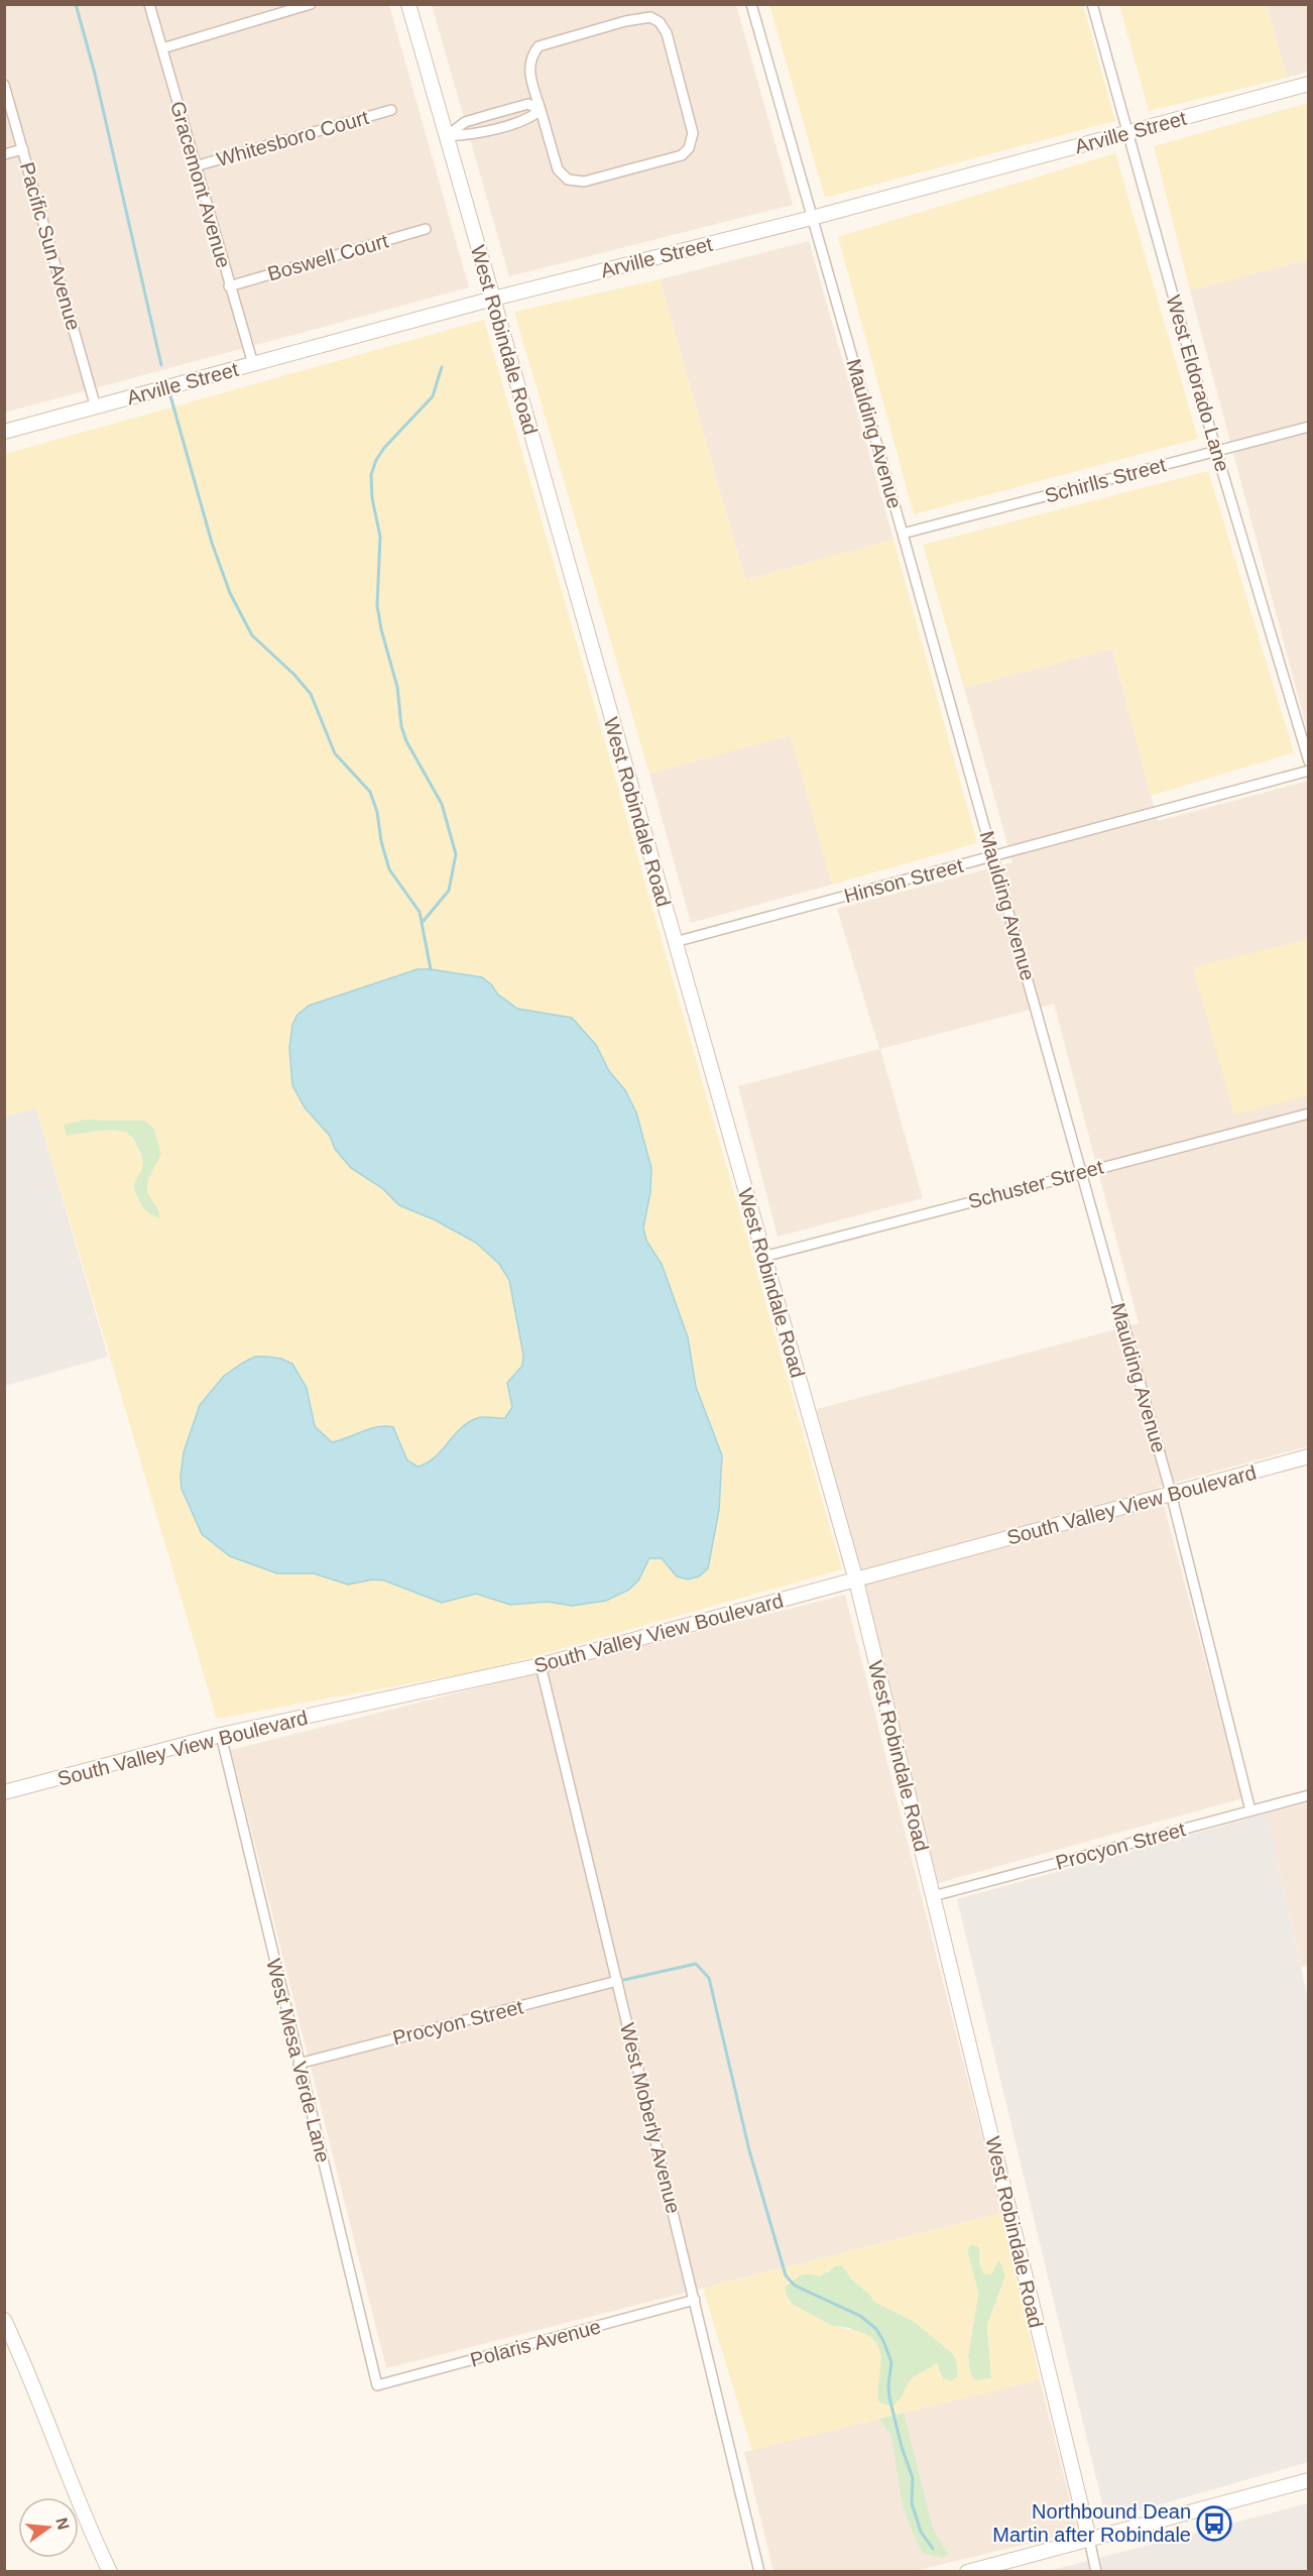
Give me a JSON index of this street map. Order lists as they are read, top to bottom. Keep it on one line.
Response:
{"streets":{"street":["Arville Street","Whitesboro Court","Gracemont Avenue","Pacific Sun Avenue","Boswell Court","West Robindale Road","West Eldorado Lane","Maulding Avenue","Schirlls Street","Hinson Street","Schuster Street","South Valley View Boulevard","Procyon Street","West Mesa Verde Lane","West Moberly Avenue","Polaris Avenue"]},"crossings":[["Arville Street","Gracemont Avenue"],["Arville Street","Pacific Sun Avenue"],["Arville Street","West Robindale Road"],["Arville Street","West Eldorado Lane"],["Arville Street","Maulding Avenue"],["Whitesboro Court","Gracemont Avenue"],["Gracemont Avenue","Boswell Court"],["West Robindale Road","Hinson Street"],["West Robindale Road","Schuster Street"],["West Robindale Road","South Valley View Boulevard"],["West Robindale Road","Procyon Street"],["West Eldorado Lane","Schirlls Street"],["Maulding Avenue","Schirlls Street"],["Maulding Avenue","Hinson Street"],["Maulding Avenue","Schuster Street"],["Maulding Avenue","South Valley View Boulevard"],["Maulding Avenue","Procyon Street"],["South Valley View Boulevard","West Mesa Verde Lane"],["South Valley View Boulevard","West Moberly Avenue"],["Procyon Street","West Mesa Verde Lane"],["Procyon Street","West Moberly Avenue"],["West Mesa Verde Lane","Polaris Avenue"],["West Moberly Avenue","Polaris Avenue"]],"places":{"bus stop":["Northbound Dean Martin after Robindale"]},"north":"right"}
